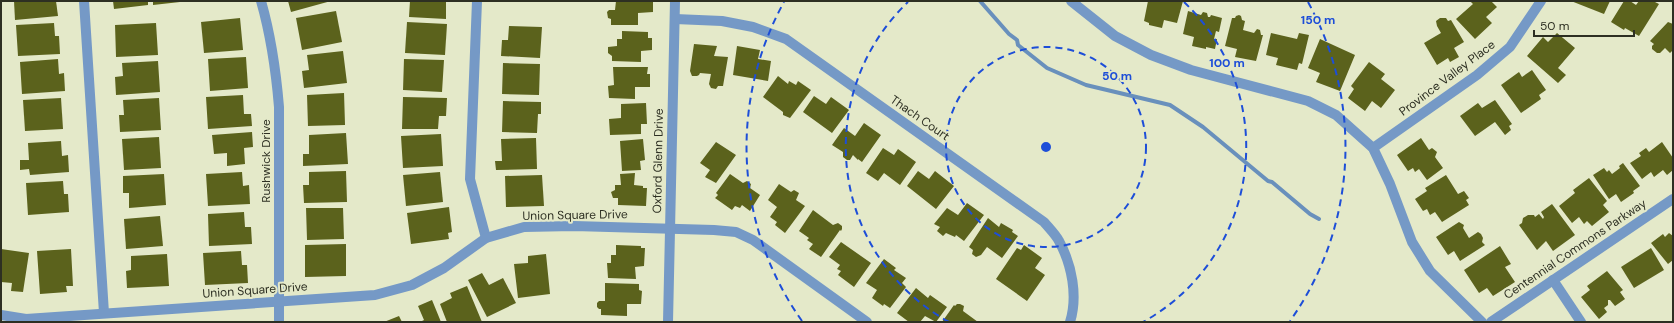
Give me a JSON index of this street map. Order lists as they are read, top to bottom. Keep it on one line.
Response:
{"streets":{"street":["Province Valley Place","Thach Court","Rushwick Drive","Oxford Glenn Drive","Union Square Drive","Centennial Commons Parkway"]},"crossings":[["Thach Court","Oxford Glenn Drive"],["Rushwick Drive","Union Square Drive"],["Oxford Glenn Drive","Union Square Drive"]],"scale_bar":"50 m","rings":["150 m","100 m","50 m"]}
